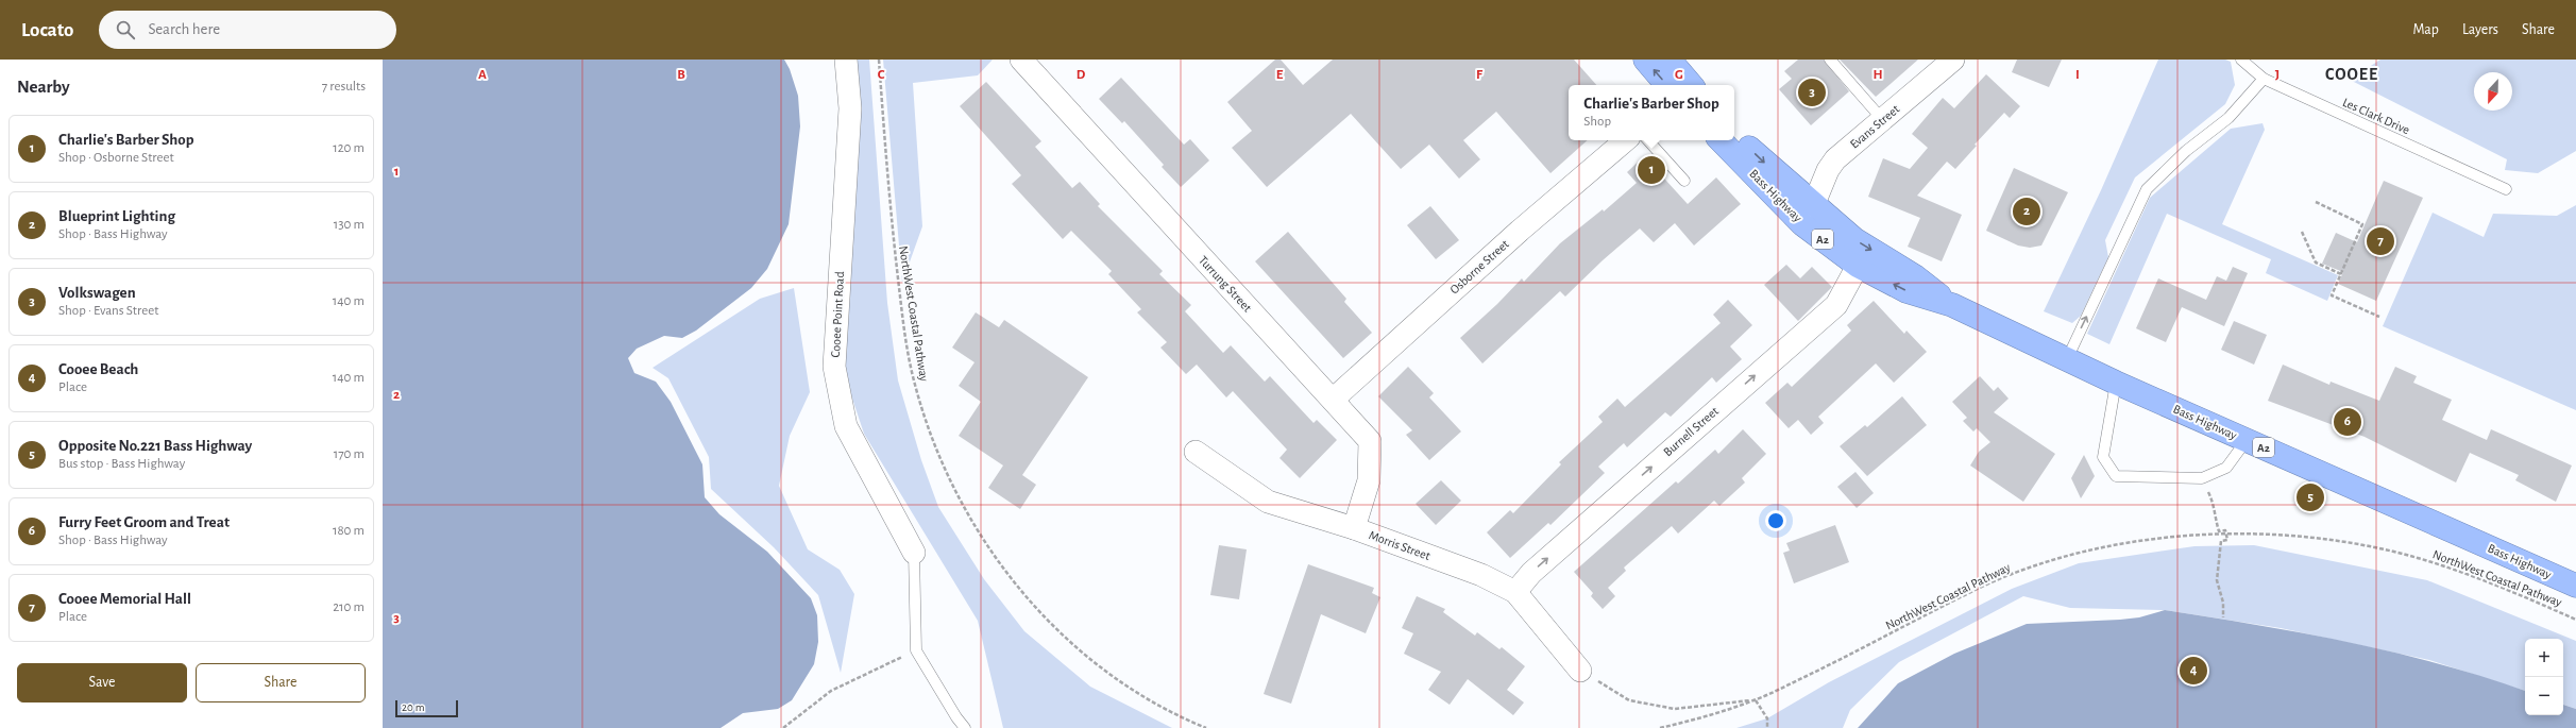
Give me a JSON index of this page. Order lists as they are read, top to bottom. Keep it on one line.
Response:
{"streets":{"highway":["Bass Highway","A2"],"street":["Evans Street","Osborne Street","Turrung Street","Cooee Point Road","Burnell Street","Morris Street"],"lane":["Les Clark Drive"],"path":["NorthWest Coastal Pathway"]},"crossings":[["Evans Street","Bass Highway"],["Bass Highway","Burnell Street"],["Osborne Street","Turrung Street"],["Turrung Street","Morris Street"],["Burnell Street","Morris Street"]],"one_way":["Burnell Street"],"districts":["COOEE"],"scale_bar":"20 m","north":"bottom","page":{"header":"Locato","search":"Search here","nav":["Map","Layers","Share"],"heading":["Nearby","7 results"],"pins":["3","1","2","7","6","5","4"],"popup":["Charlie's Barber Shop","Shop"],"list":[{"mark":"1","name":"Charlie's Barber Shop","note":"Shop · Osborne Street","value":"120 m"},{"mark":"2","name":"Blueprint Lighting","note":"Shop · Bass Highway","value":"130 m"},{"mark":"3","name":"Volkswagen","note":"Shop · Evans Street","value":"140 m"},{"mark":"4","name":"Cooee Beach","note":"Place","value":"140 m"},{"mark":"5","name":"Opposite No.221 Bass Highway","note":"Bus stop · Bass Highway","value":"170 m"},{"mark":"6","name":"Furry Feet Groom and Treat","note":"Shop · Bass Highway","value":"180 m"},{"mark":"7","name":"Cooee Memorial Hall","note":"Place","value":"210 m"}],"map_buttons":["+","−"],"buttons":["Save","Share"],"scale":"20 m"},"grid":{"columns":["A","B","C","D","E","F","G","H","I","J"],"rows":["1","2","3"]}}
